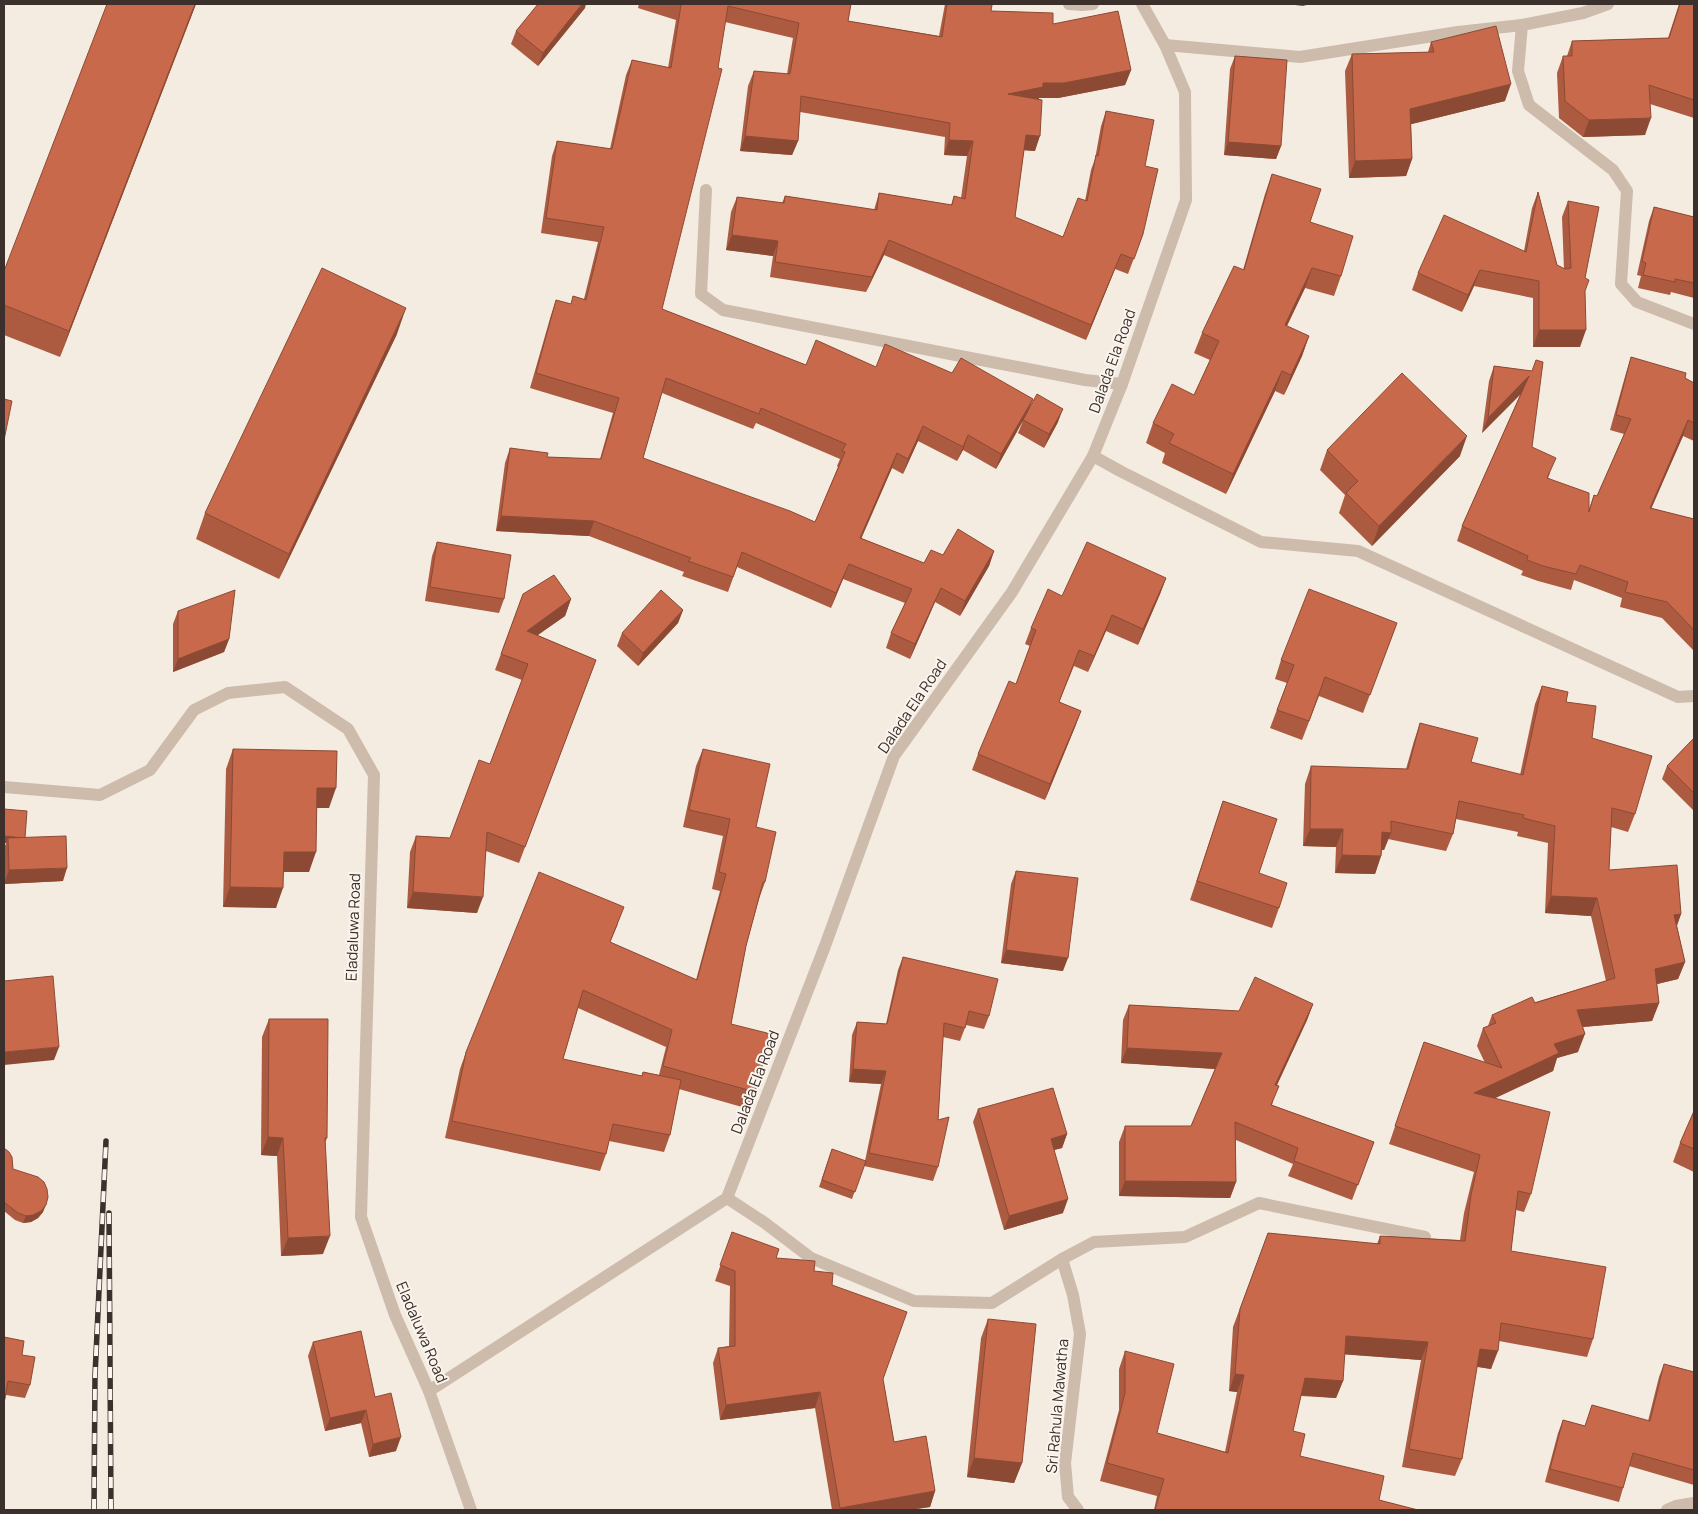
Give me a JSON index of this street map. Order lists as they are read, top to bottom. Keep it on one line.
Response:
{"streets":{"street":["Dalada Ela Road","Eladaluwa Road","Sri Rahula Mawatha"]}}
